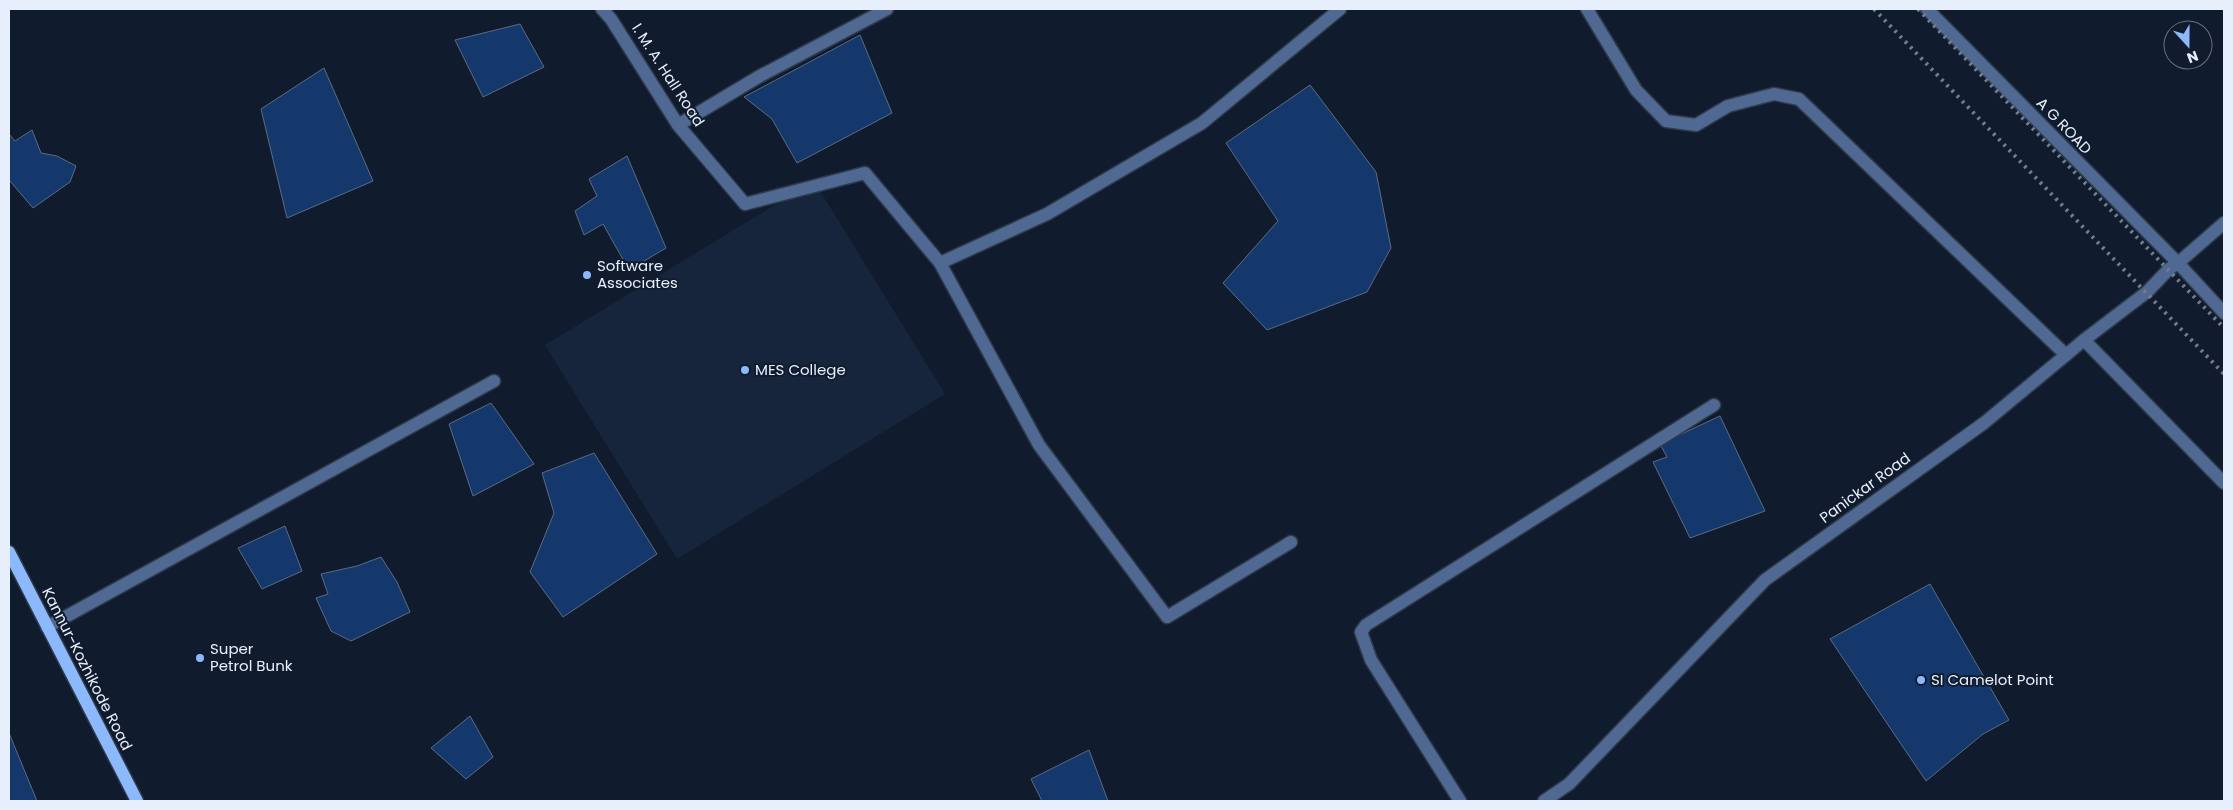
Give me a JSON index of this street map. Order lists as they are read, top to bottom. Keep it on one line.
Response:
{"streets":{"main road":["Kannur-Kozhikode Road"],"street":["I. M. A. Hall Road","A G ROAD","Panickar Road"]},"crossings":[["A G ROAD","Panickar Road"]],"places":["Software Associates","MES College","Super Petrol Bunk","SI Camelot Point"],"north":"bottom"}
